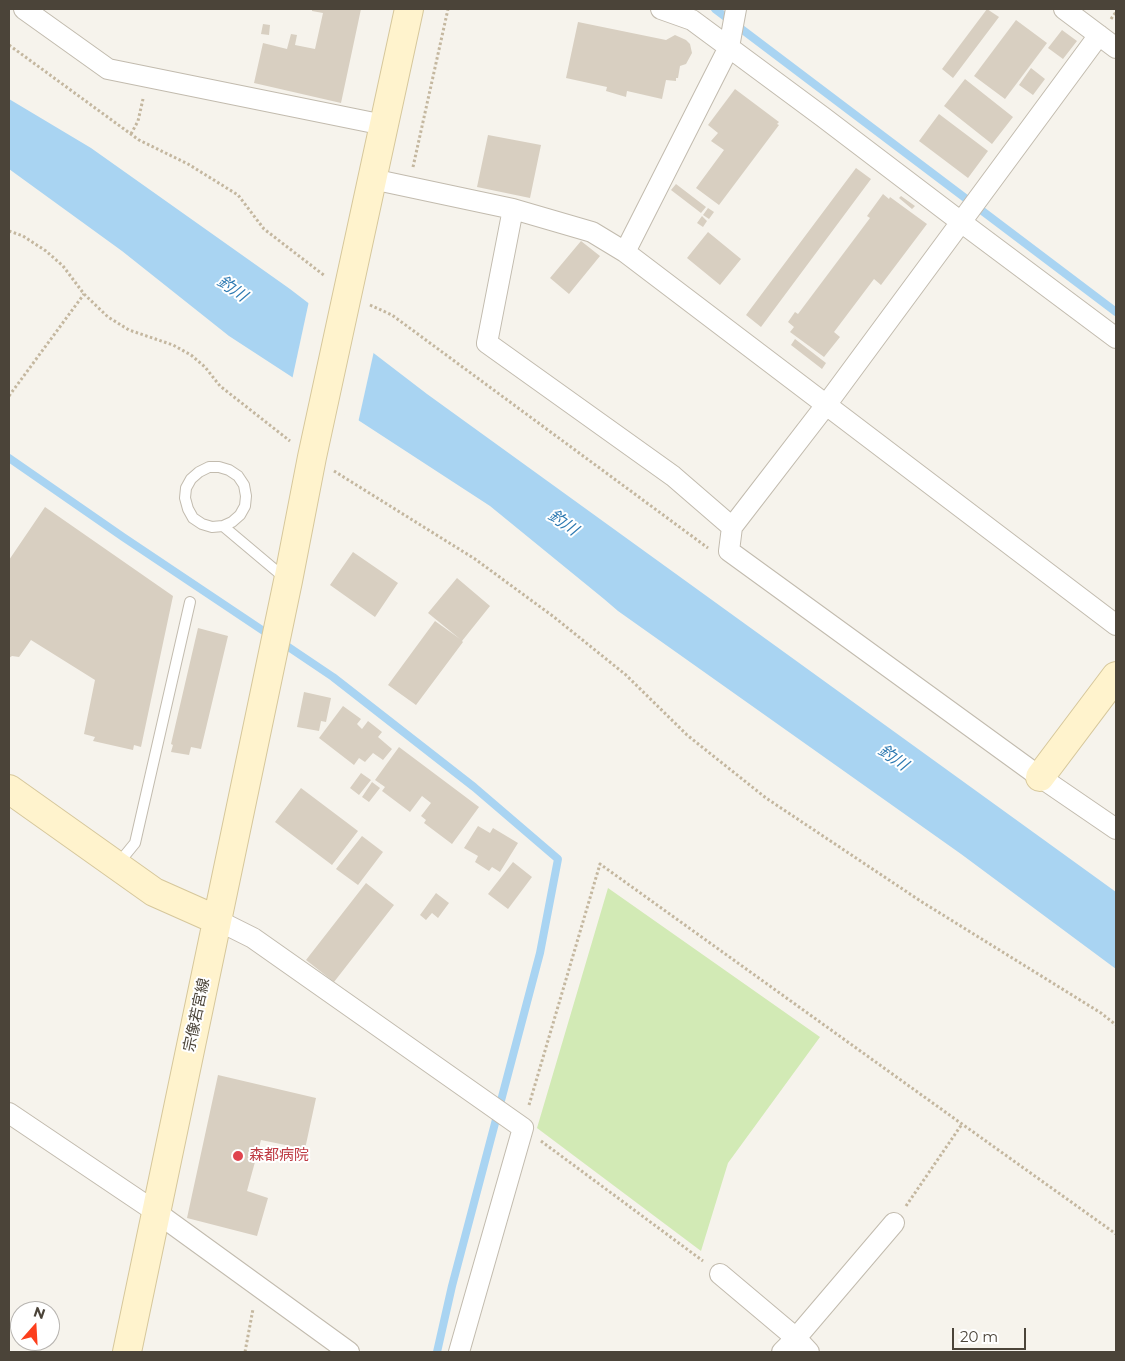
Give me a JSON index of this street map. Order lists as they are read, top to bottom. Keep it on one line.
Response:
{"streets":{"street":["宗像若宮線"]},"water":["釣川"],"places":["森都病院"],"scale_bar":"20 m","north":"top"}
